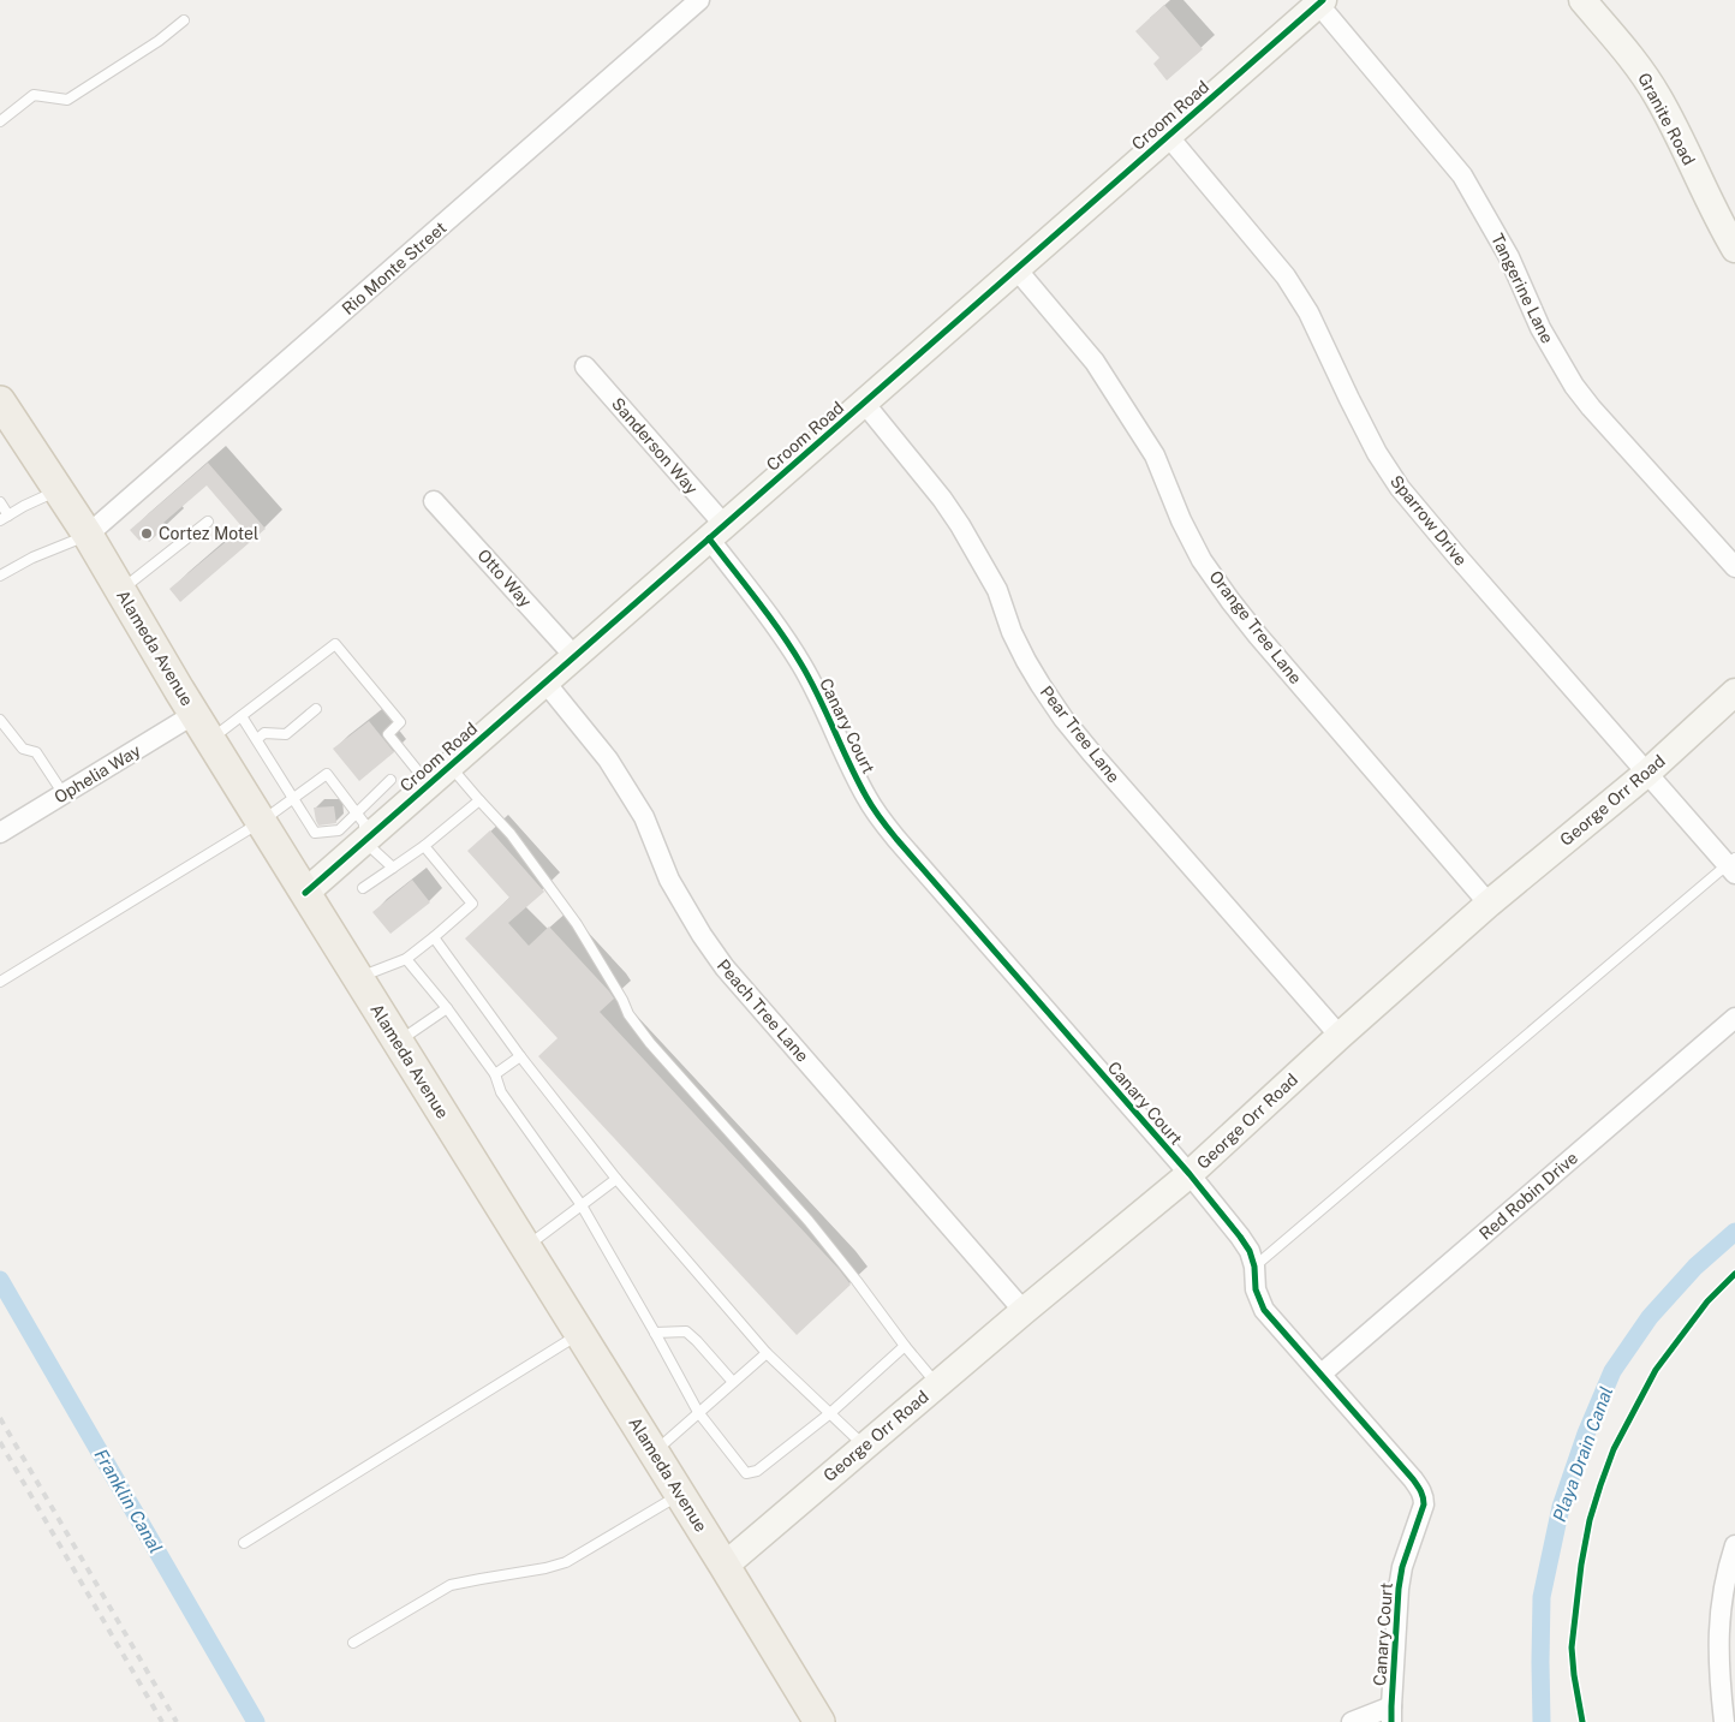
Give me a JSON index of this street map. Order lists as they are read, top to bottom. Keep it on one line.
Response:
{"streets":{"main road":["Alameda Avenue"],"street":["Croom Road","Granite Road","Rio Monte Street","Tangerine Lane","Sanderson Way","Sparrow Drive","Otto Way","Orange Tree Lane","Canary Court","Pear Tree Lane","Ophelia Way","George Orr Road","Peach Tree Lane","Red Robin Drive"]},"crossings":[["Croom Road","Tangerine Lane"],["Croom Road","Sanderson Way"],["Croom Road","Sparrow Drive"],["Croom Road","Otto Way"],["Croom Road","Orange Tree Lane"],["Croom Road","Alameda Avenue"],["Croom Road","Canary Court"],["Croom Road","Pear Tree Lane"],["Croom Road","Peach Tree Lane"],["Rio Monte Street","Alameda Avenue"],["Sanderson Way","Canary Court"],["Sparrow Drive","George Orr Road"],["Orange Tree Lane","George Orr Road"],["Alameda Avenue","Ophelia Way"],["Alameda Avenue","George Orr Road"],["Canary Court","George Orr Road"],["Canary Court","Red Robin Drive"],["Pear Tree Lane","George Orr Road"],["George Orr Road","Peach Tree Lane"]],"water":["Playa Drain Canal","Franklin Canal"],"places":["Cortez Motel"]}
